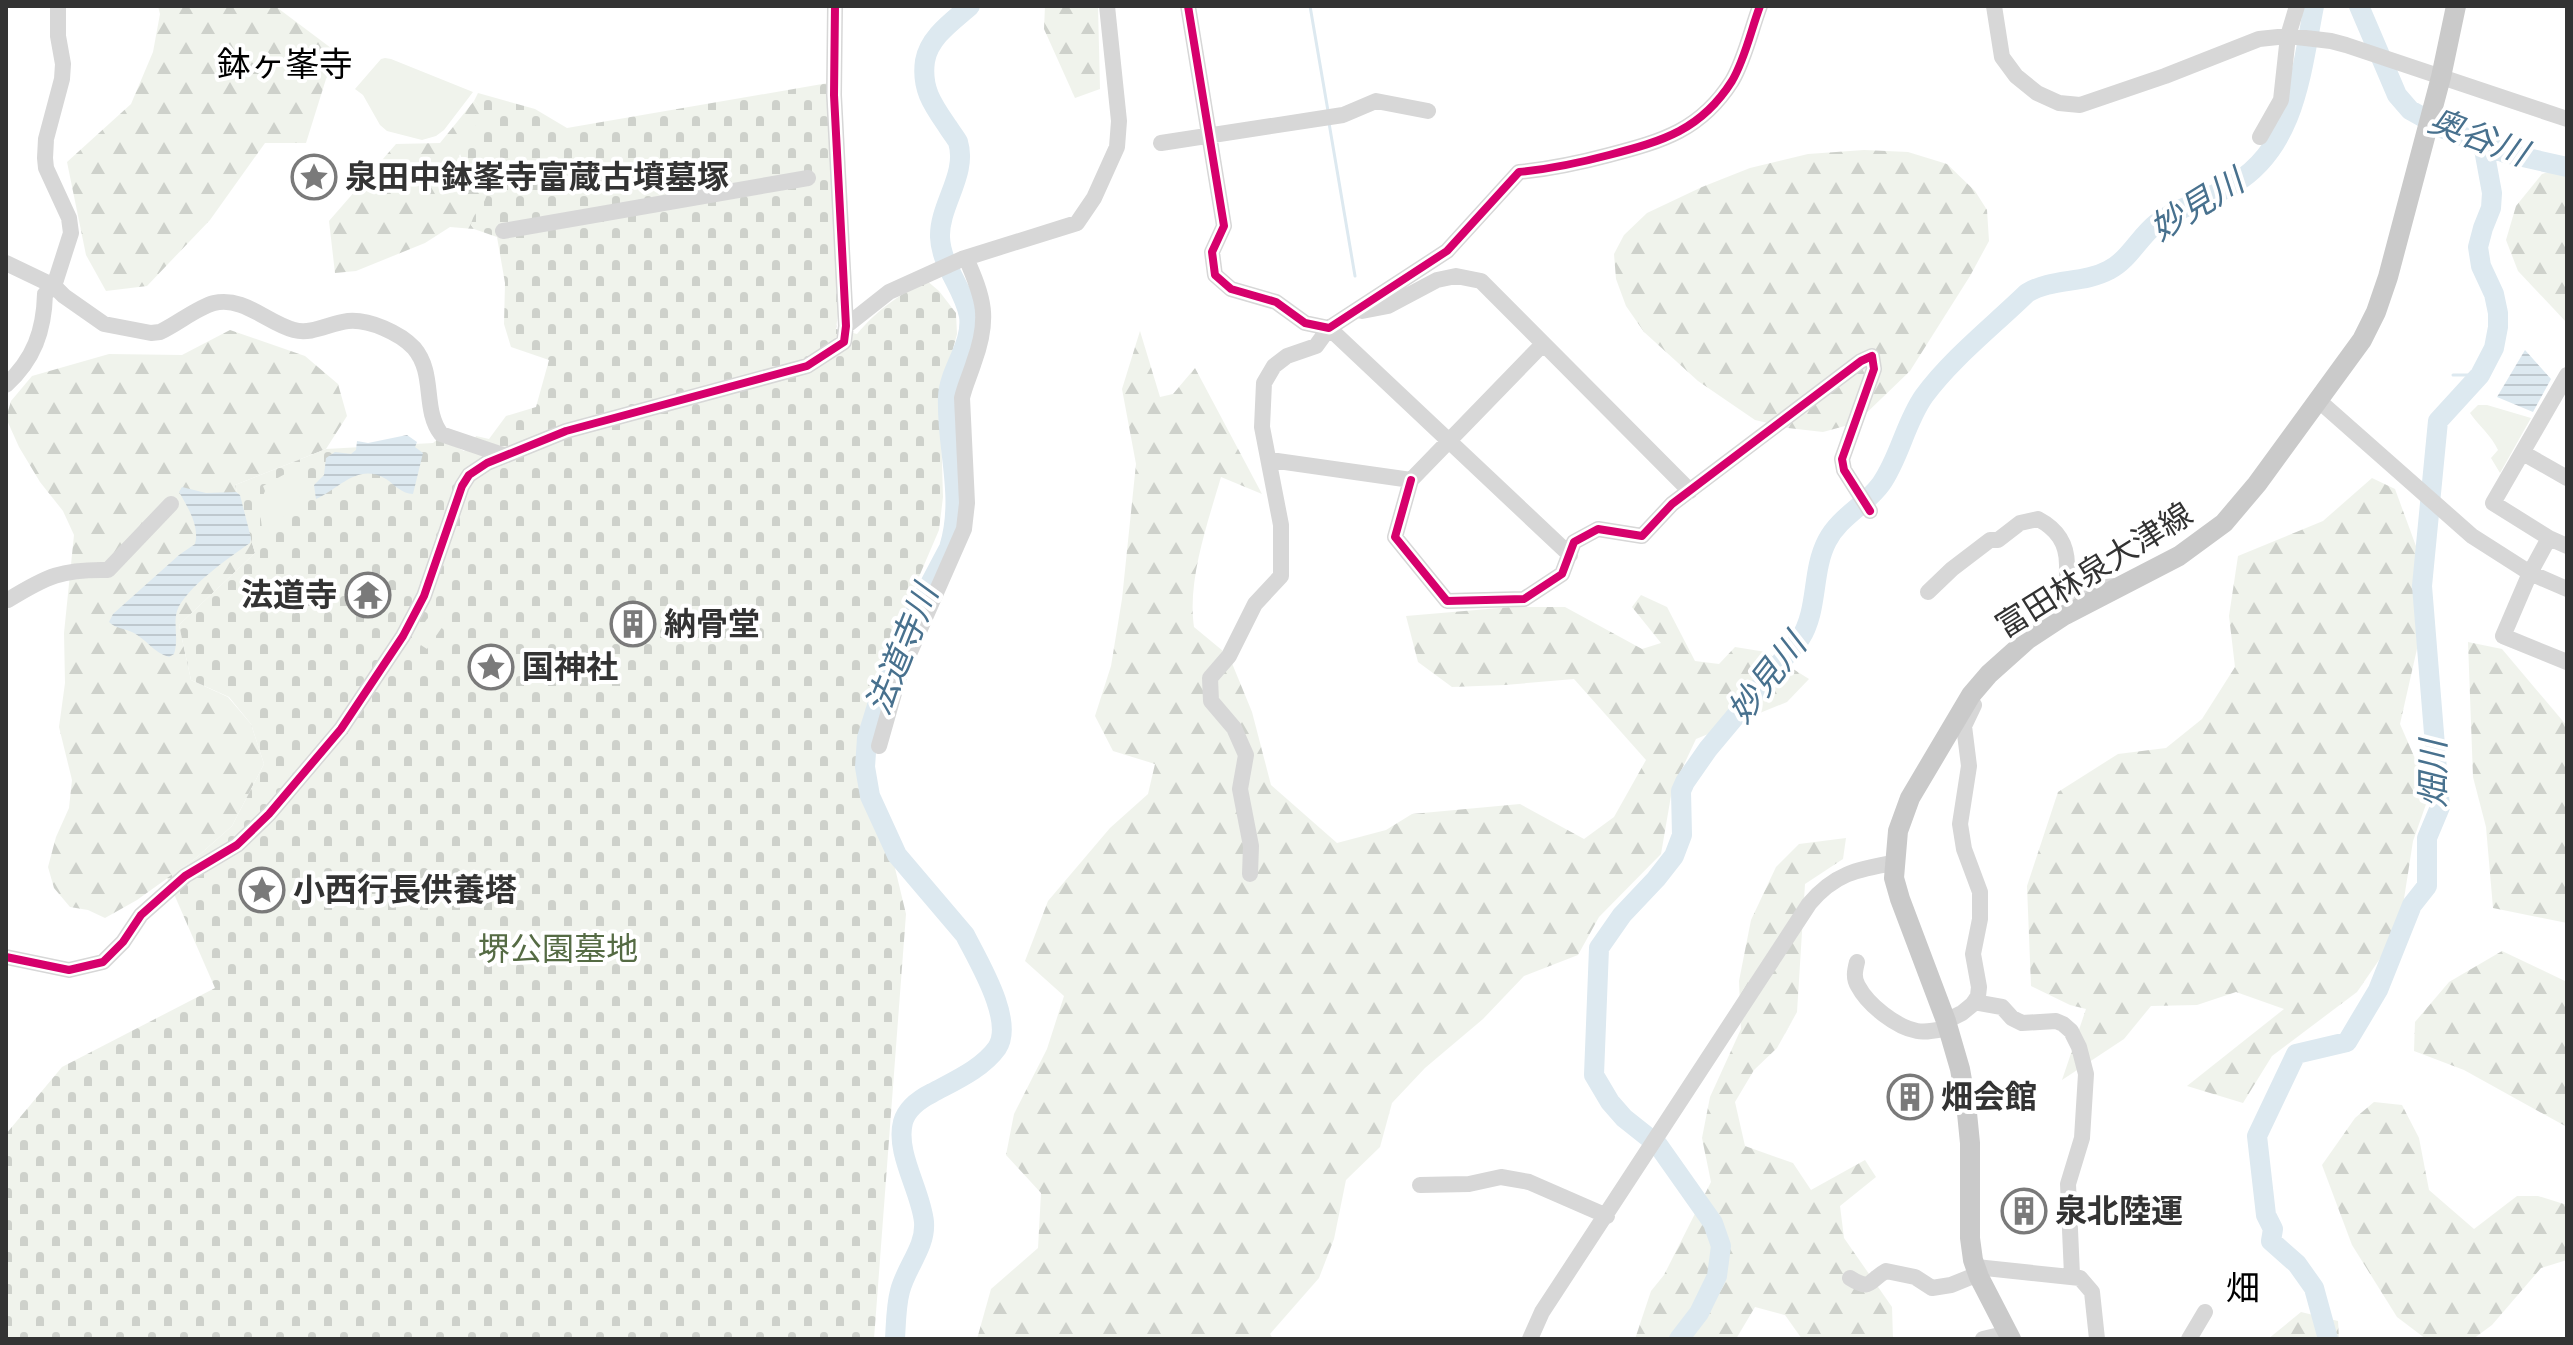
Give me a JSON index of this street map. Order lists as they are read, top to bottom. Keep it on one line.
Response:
{"streets":{"main road":["富田林泉大津線"]},"districts":["鉢ヶ峯寺","畑"],"water":["奥谷川","妙見川","法道寺川","畑川"],"parks":["堺公園墓地"],"places":{"place":["泉田中鉢峯寺富蔵古墳墓塚","国神社","小西行長供養塔"],"temple":["法道寺"],"building":["納骨堂","畑会館","泉北陸運"]}}
